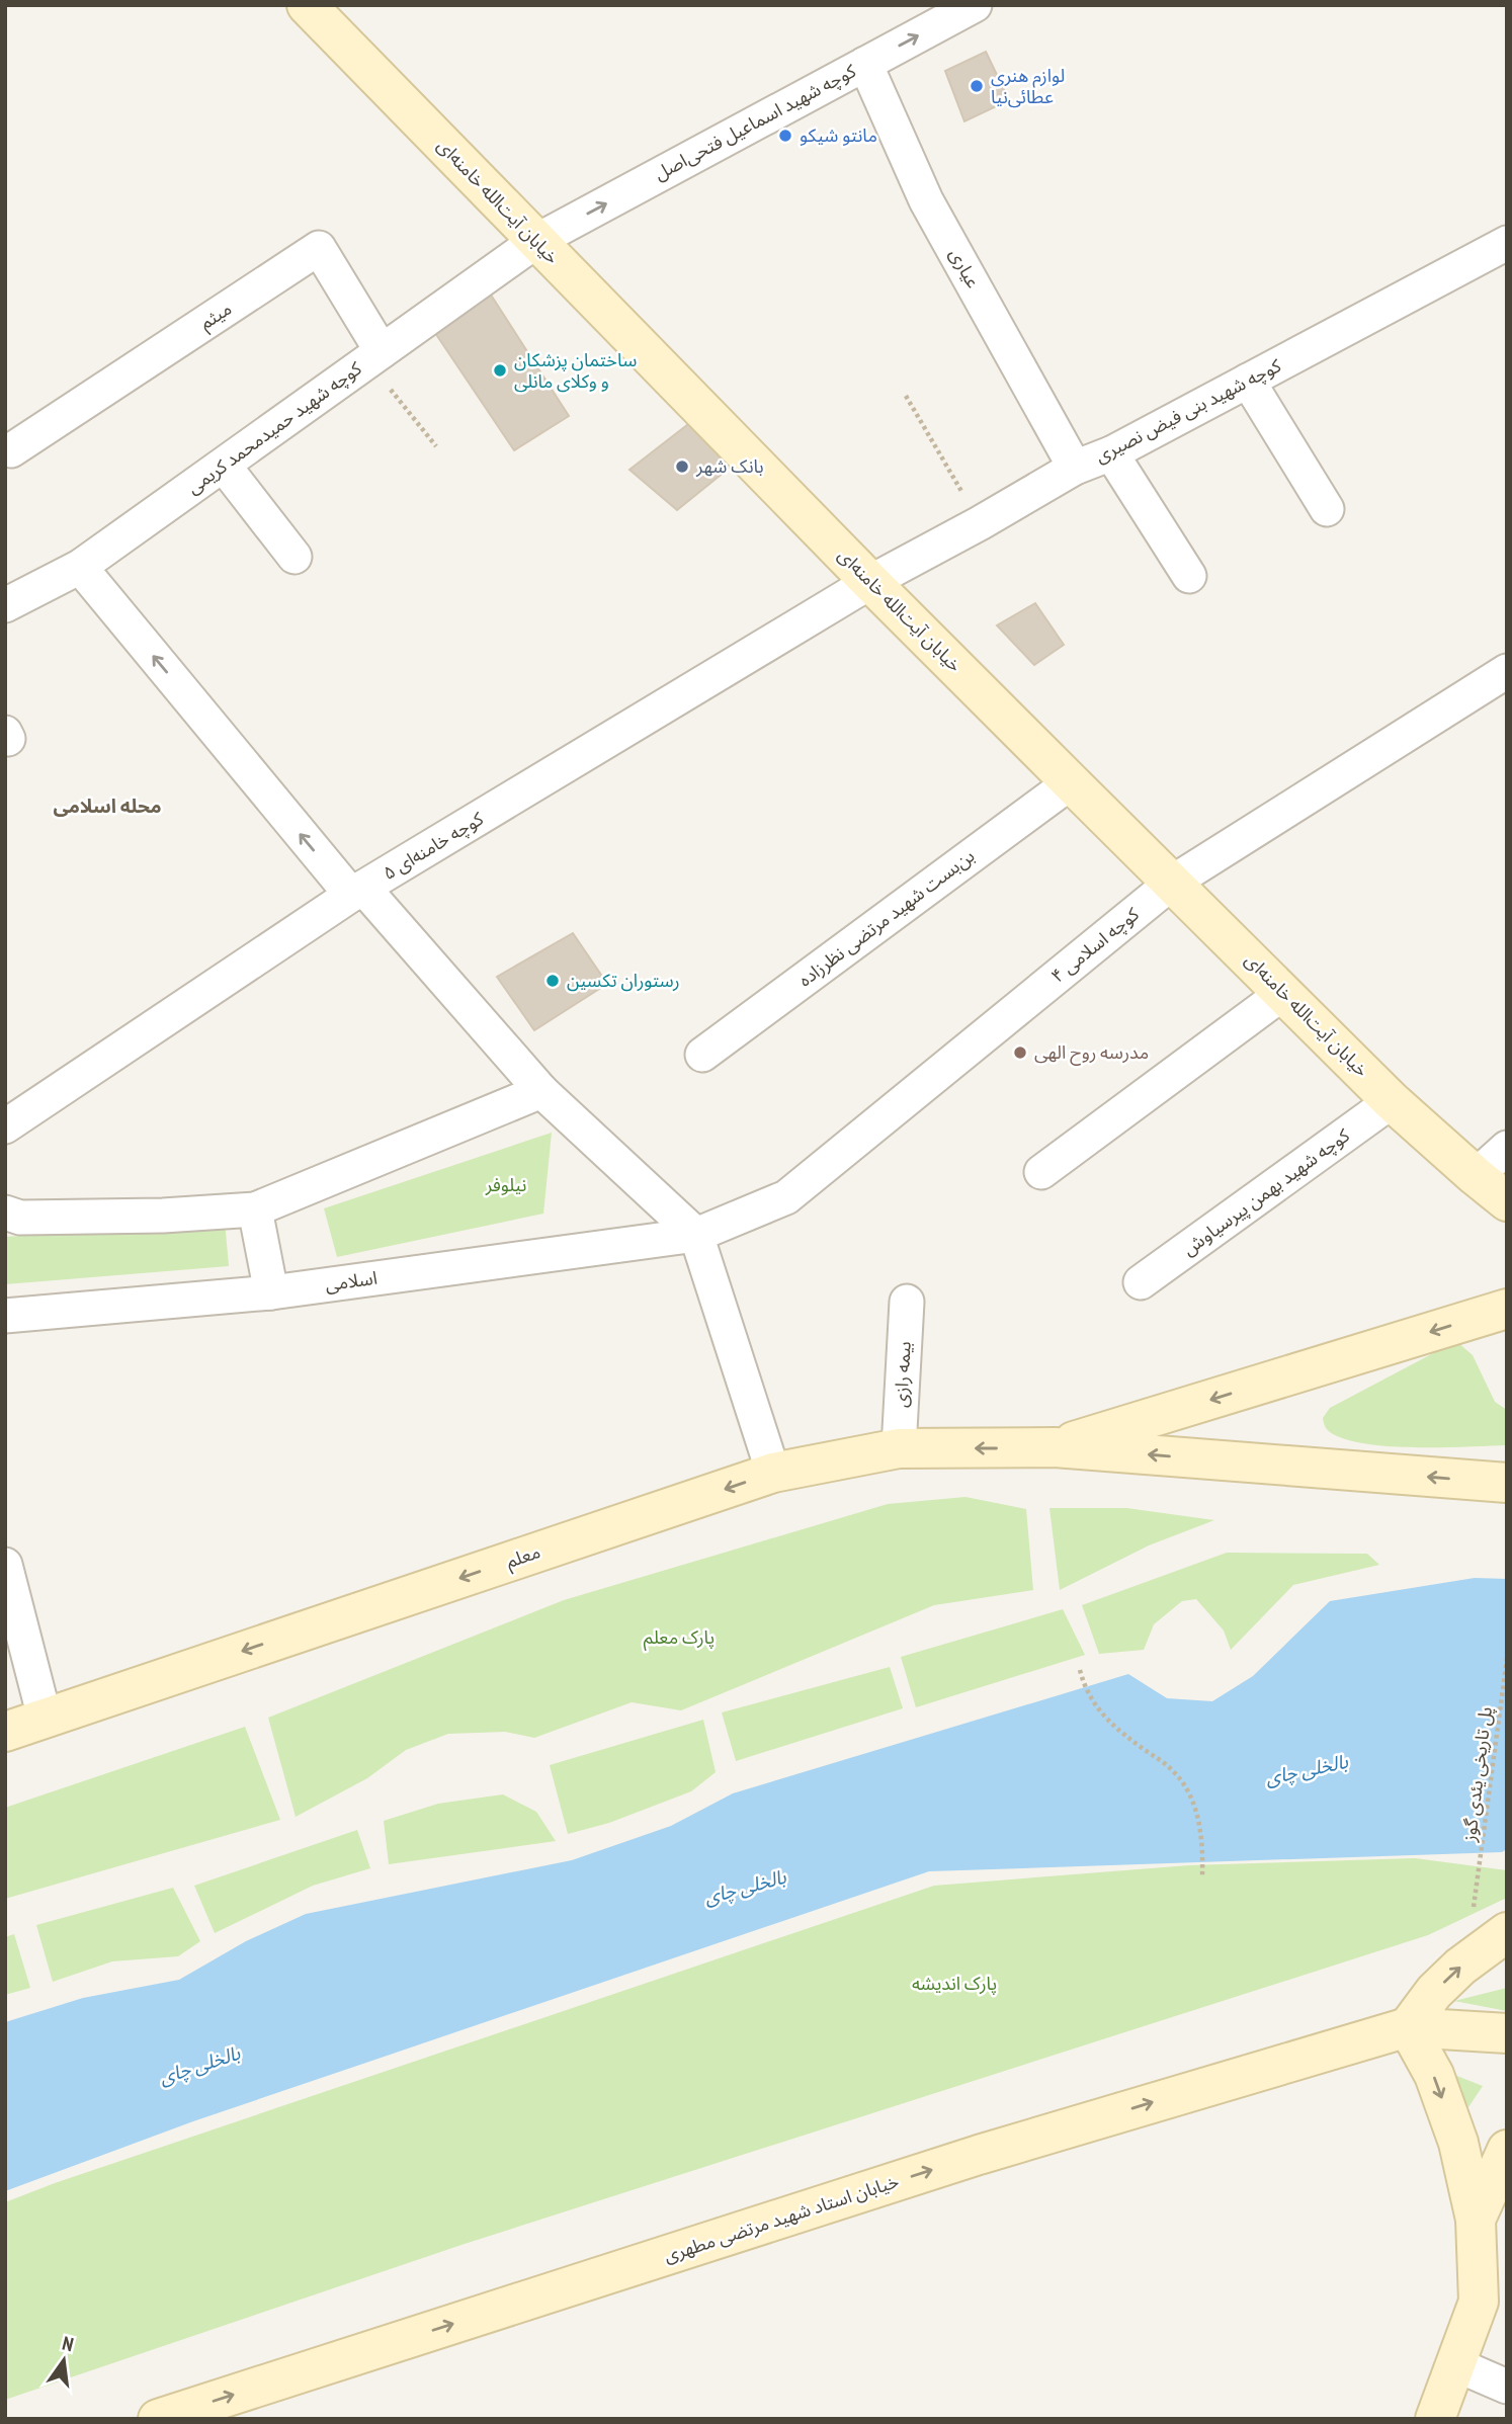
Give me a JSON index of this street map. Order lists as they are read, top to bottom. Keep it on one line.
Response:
{"streets":{"main road":["خیابان آیت‌الله خامنه‌ای","معلم","خیابان استاد شهید مرتضی مطهری"],"street":["کوچه شهید اسماعیل فتحی‌اصل","عیاری","میثم","کوچه شهید بنی فیض نصیری","کوچه شهید حمیدمحمد کریمی","کوچه خامنه‌ای ۵","بن‌بست شهید مرتضی نظرزاده","کوچه اسلامی ۴","کوچه شهید بهمن پیرسیاوش","اسلامی","بیمه رازی"],"path":["پل تاریخی یئدی گوز"]},"crossings":[["کوچه شهید اسماعیل فتحی‌اصل","خیابان آیت‌الله خامنه‌ای"],["کوچه شهید اسماعیل فتحی‌اصل","عیاری"],["کوچه شهید اسماعیل فتحی‌اصل","کوچه شهید حمیدمحمد کریمی"],["خیابان آیت‌الله خامنه‌ای","کوچه شهید بنی فیض نصیری"],["خیابان آیت‌الله خامنه‌ای","کوچه شهید حمیدمحمد کریمی"],["خیابان آیت‌الله خامنه‌ای","کوچه خامنه‌ای ۵"],["خیابان آیت‌الله خامنه‌ای","بن‌بست شهید مرتضی نظرزاده"],["خیابان آیت‌الله خامنه‌ای","کوچه اسلامی ۴"],["خیابان آیت‌الله خامنه‌ای","کوچه شهید بهمن پیرسیاوش"],["عیاری","کوچه شهید بنی فیض نصیری"],["میثم","کوچه شهید حمیدمحمد کریمی"],["کوچه شهید بنی فیض نصیری","کوچه خامنه‌ای ۵"],["کوچه اسلامی ۴","اسلامی"],["بیمه رازی","معلم"]],"one_way":["کوچه شهید اسماعیل فتحی‌اصل","معلم","خیابان استاد شهید مرتضی مطهری"],"districts":["محله اسلامی"],"water":["بالخلی چای"],"parks":["نیلوفر","پارک معلم","پارک اندیشه"],"places":["لوازم هنری عطائی‌نیا","مانتو شیکو","ساختمان پزشکان و وکلای مانلی","بانک شهر","رستوران تکسین","مدرسه روح الهی"],"north":"top"}
